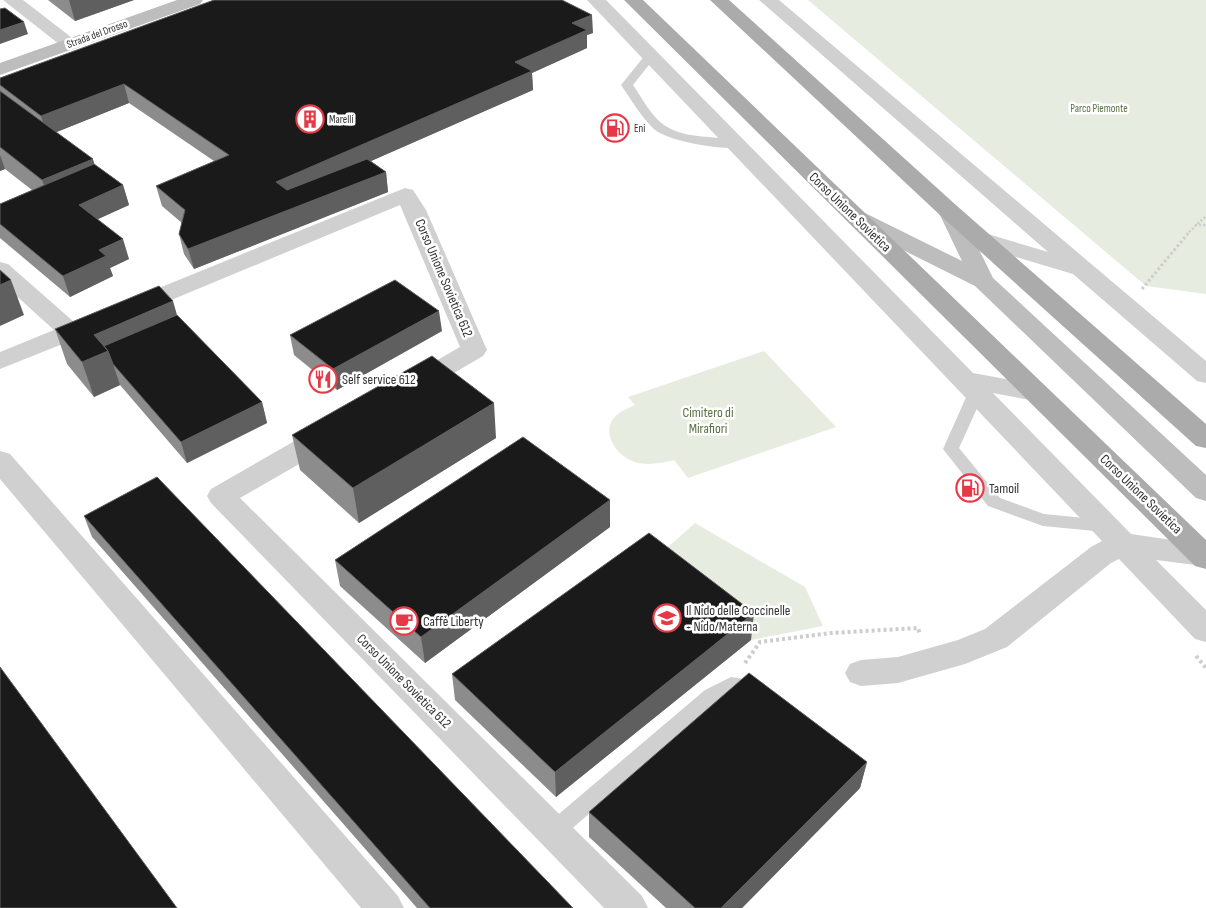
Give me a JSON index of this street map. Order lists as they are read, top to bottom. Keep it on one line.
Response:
{"streets":{"main road":["Corso Unione Sovietica"],"street":["Strada del Drosso","Corso Unione Sovietica 612"]},"parks":["Parco Piemonte","Cimitero di Mirafiori"],"places":{"building":["Marelli"],"fuel station":["Eni","Tamoil"],"restaurant":["Self service 612"],"school or university":["Il Nido delle Coccinelle - Nido/Materna"],"cafe":["Caffè Liberty"]}}
